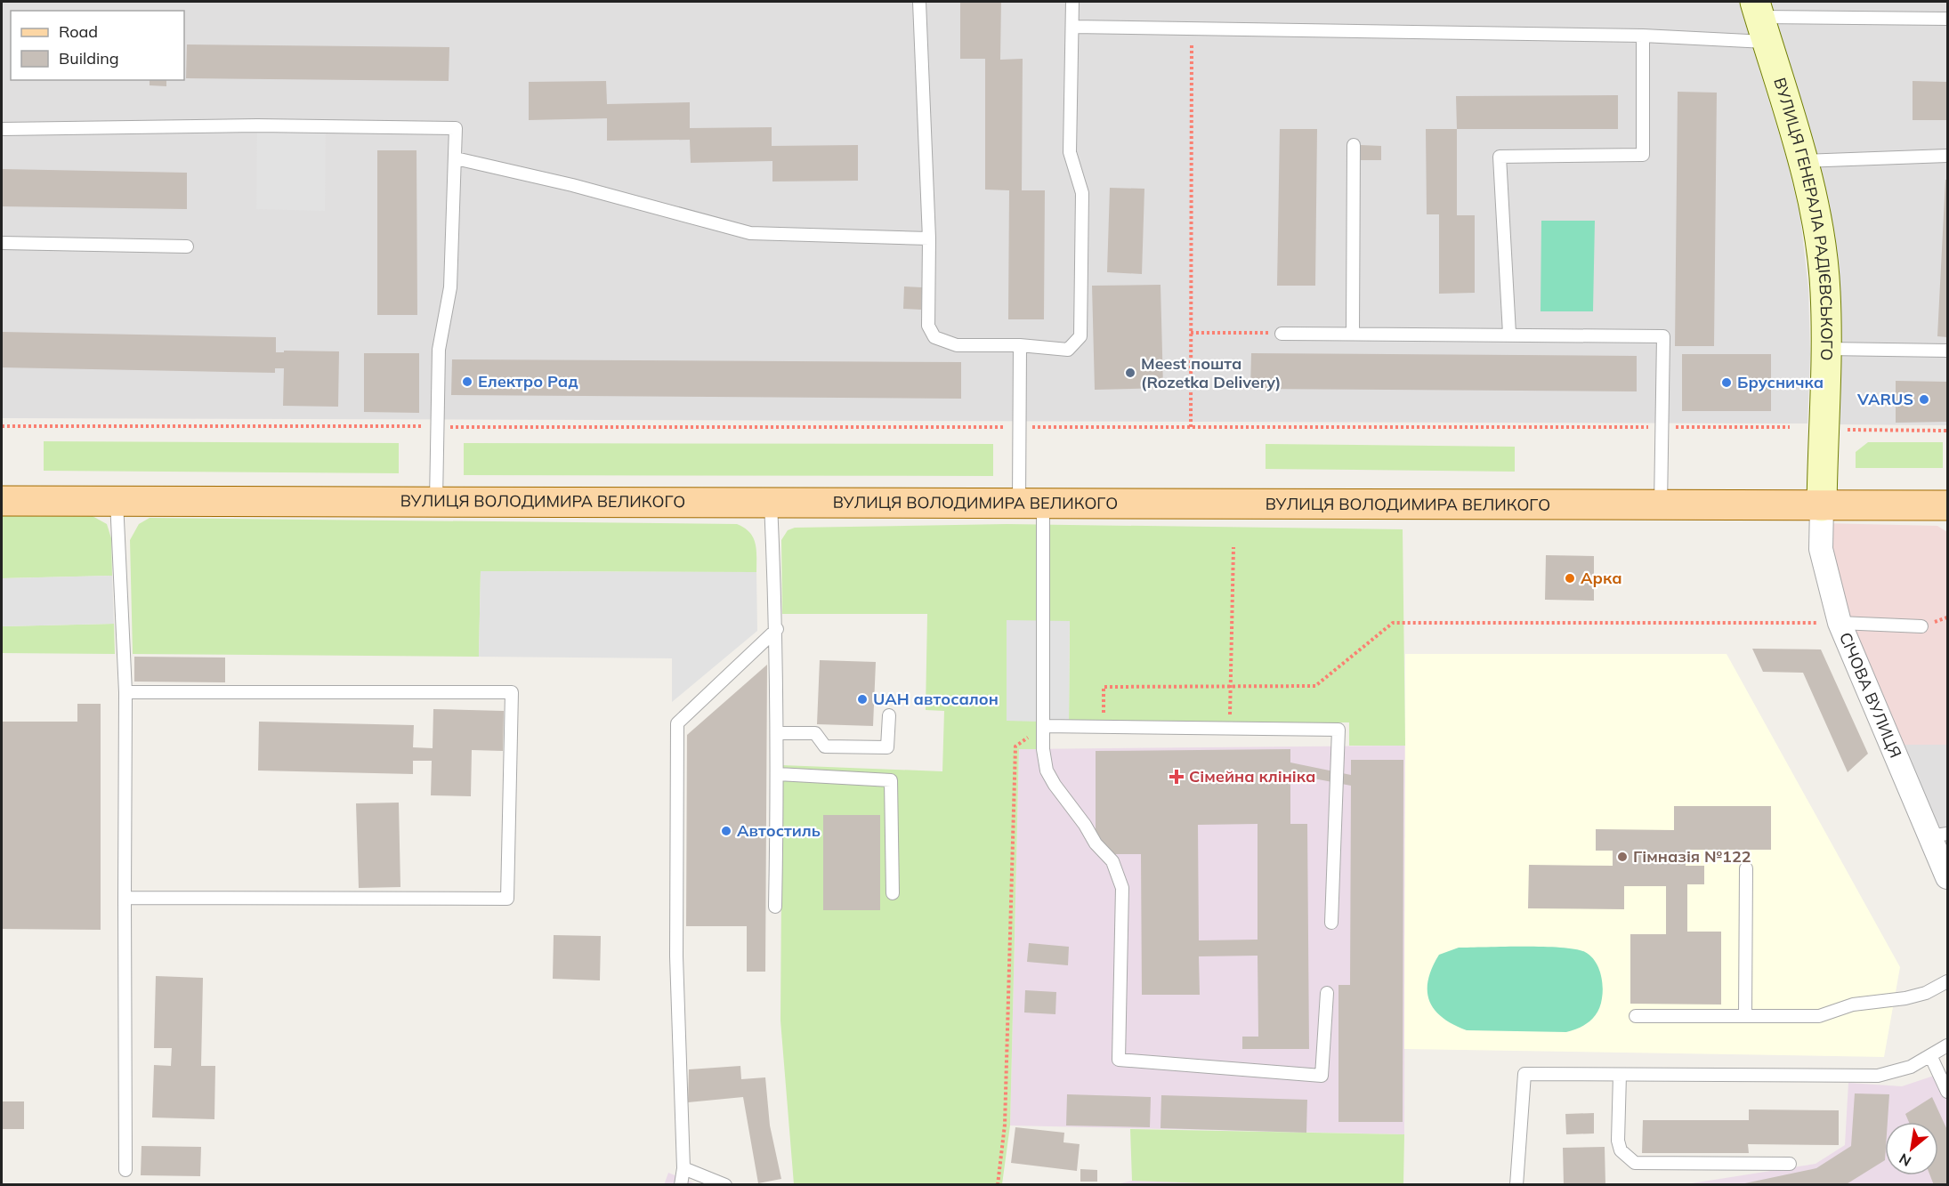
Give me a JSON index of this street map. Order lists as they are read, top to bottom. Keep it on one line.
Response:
{"streets":{"main road":["ВУЛИЦЯ ВОЛОДИМИРА ВЕЛИКОГО"],"street":["ВУЛИЦЯ ГЕНЕРАЛА РАДІЄВСЬКОГО","СІЧОВА ВУЛИЦЯ"]},"crossings":[["ВУЛИЦЯ ГЕНЕРАЛА РАДІЄВСЬКОГО","ВУЛИЦЯ ВОЛОДИМИРА ВЕЛИКОГО"],["ВУЛИЦЯ ГЕНЕРАЛА РАДІЄВСЬКОГО","СІЧОВА ВУЛИЦЯ"],["ВУЛИЦЯ ВОЛОДИМИРА ВЕЛИКОГО","СІЧОВА ВУЛИЦЯ"]],"places":{"other":["Meest пошта (Rozetka Delivery)","Електро Рад","Брусничка","VARUS","Арка","UAH автосалон","Автостиль","Гімназія №122"],"health":["Сімейна клініка"]},"legend":["Road","Building"],"north":"bottom left"}
